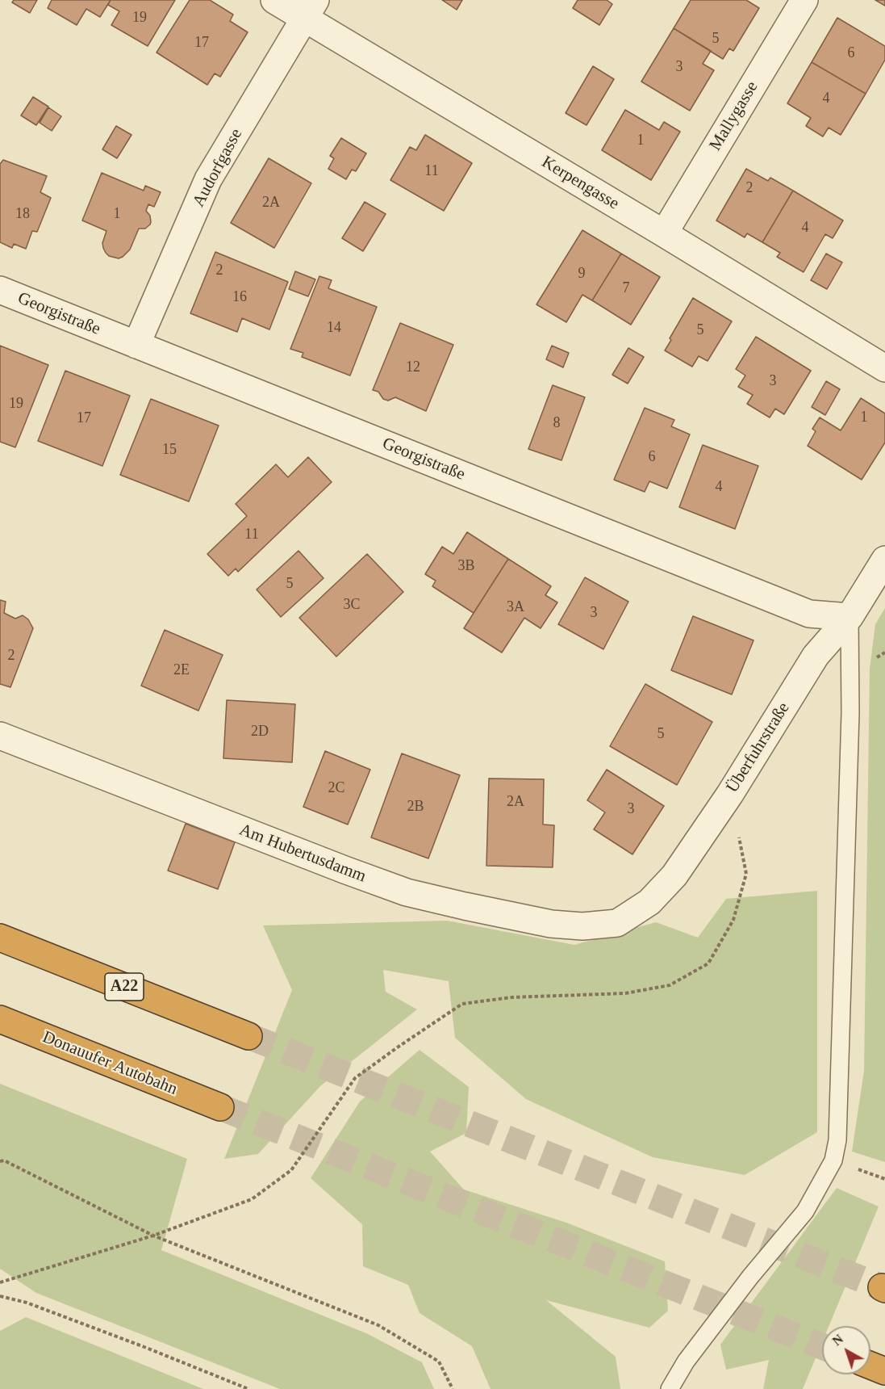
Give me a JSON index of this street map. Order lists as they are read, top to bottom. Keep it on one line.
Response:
{"streets":{"highway":["A22","Donauufer Autobahn"],"street":["Mallygasse","Audorfgasse","Kerpengasse","Georgistraße","Überfuhrstraße","Am Hubertusdamm"]},"crossings":[["Mallygasse","Kerpengasse"],["Audorfgasse","Kerpengasse"],["Audorfgasse","Georgistraße"],["Georgistraße","Überfuhrstraße"],["Überfuhrstraße","Am Hubertusdamm"]],"house_numbers":["19","5","17","6","3","4","1","11","2","2A","18","1","4","2","9","7","16","14","5","12","3","19","1","17","8","15","6","4","11","3B","5","3C","3A","3","2","2E","2D","5","2C","2A","2B","3"],"north":"top left"}
